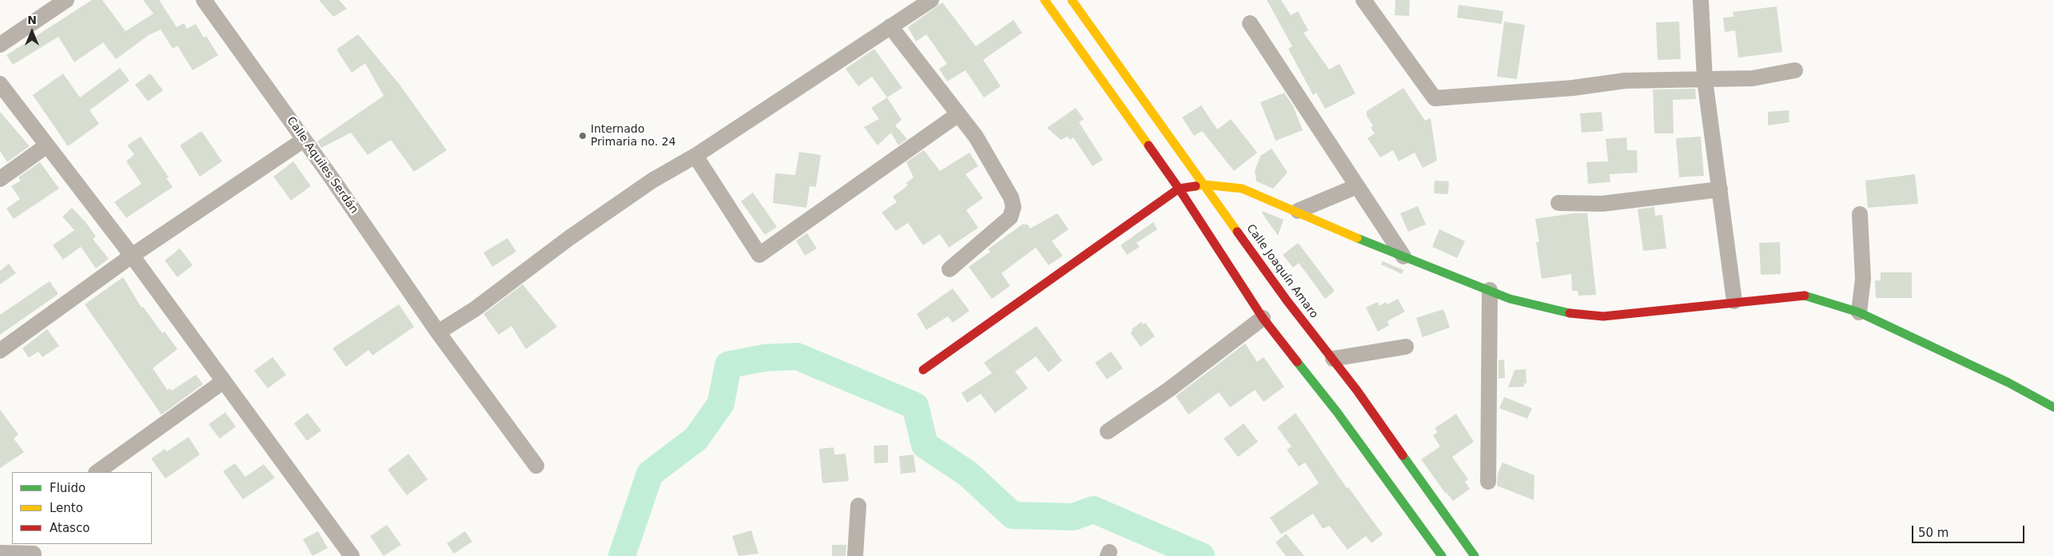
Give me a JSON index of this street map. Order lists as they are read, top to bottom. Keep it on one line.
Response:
{"streets":{"main road":["Calle Joaquín Amaro"],"street":["Calle Aquiles Serdán"]},"places":["Internado Primaria no. 24"],"legend":["Fluido","Lento","Atasco"],"scale_bar":"50 m","north":"top"}
